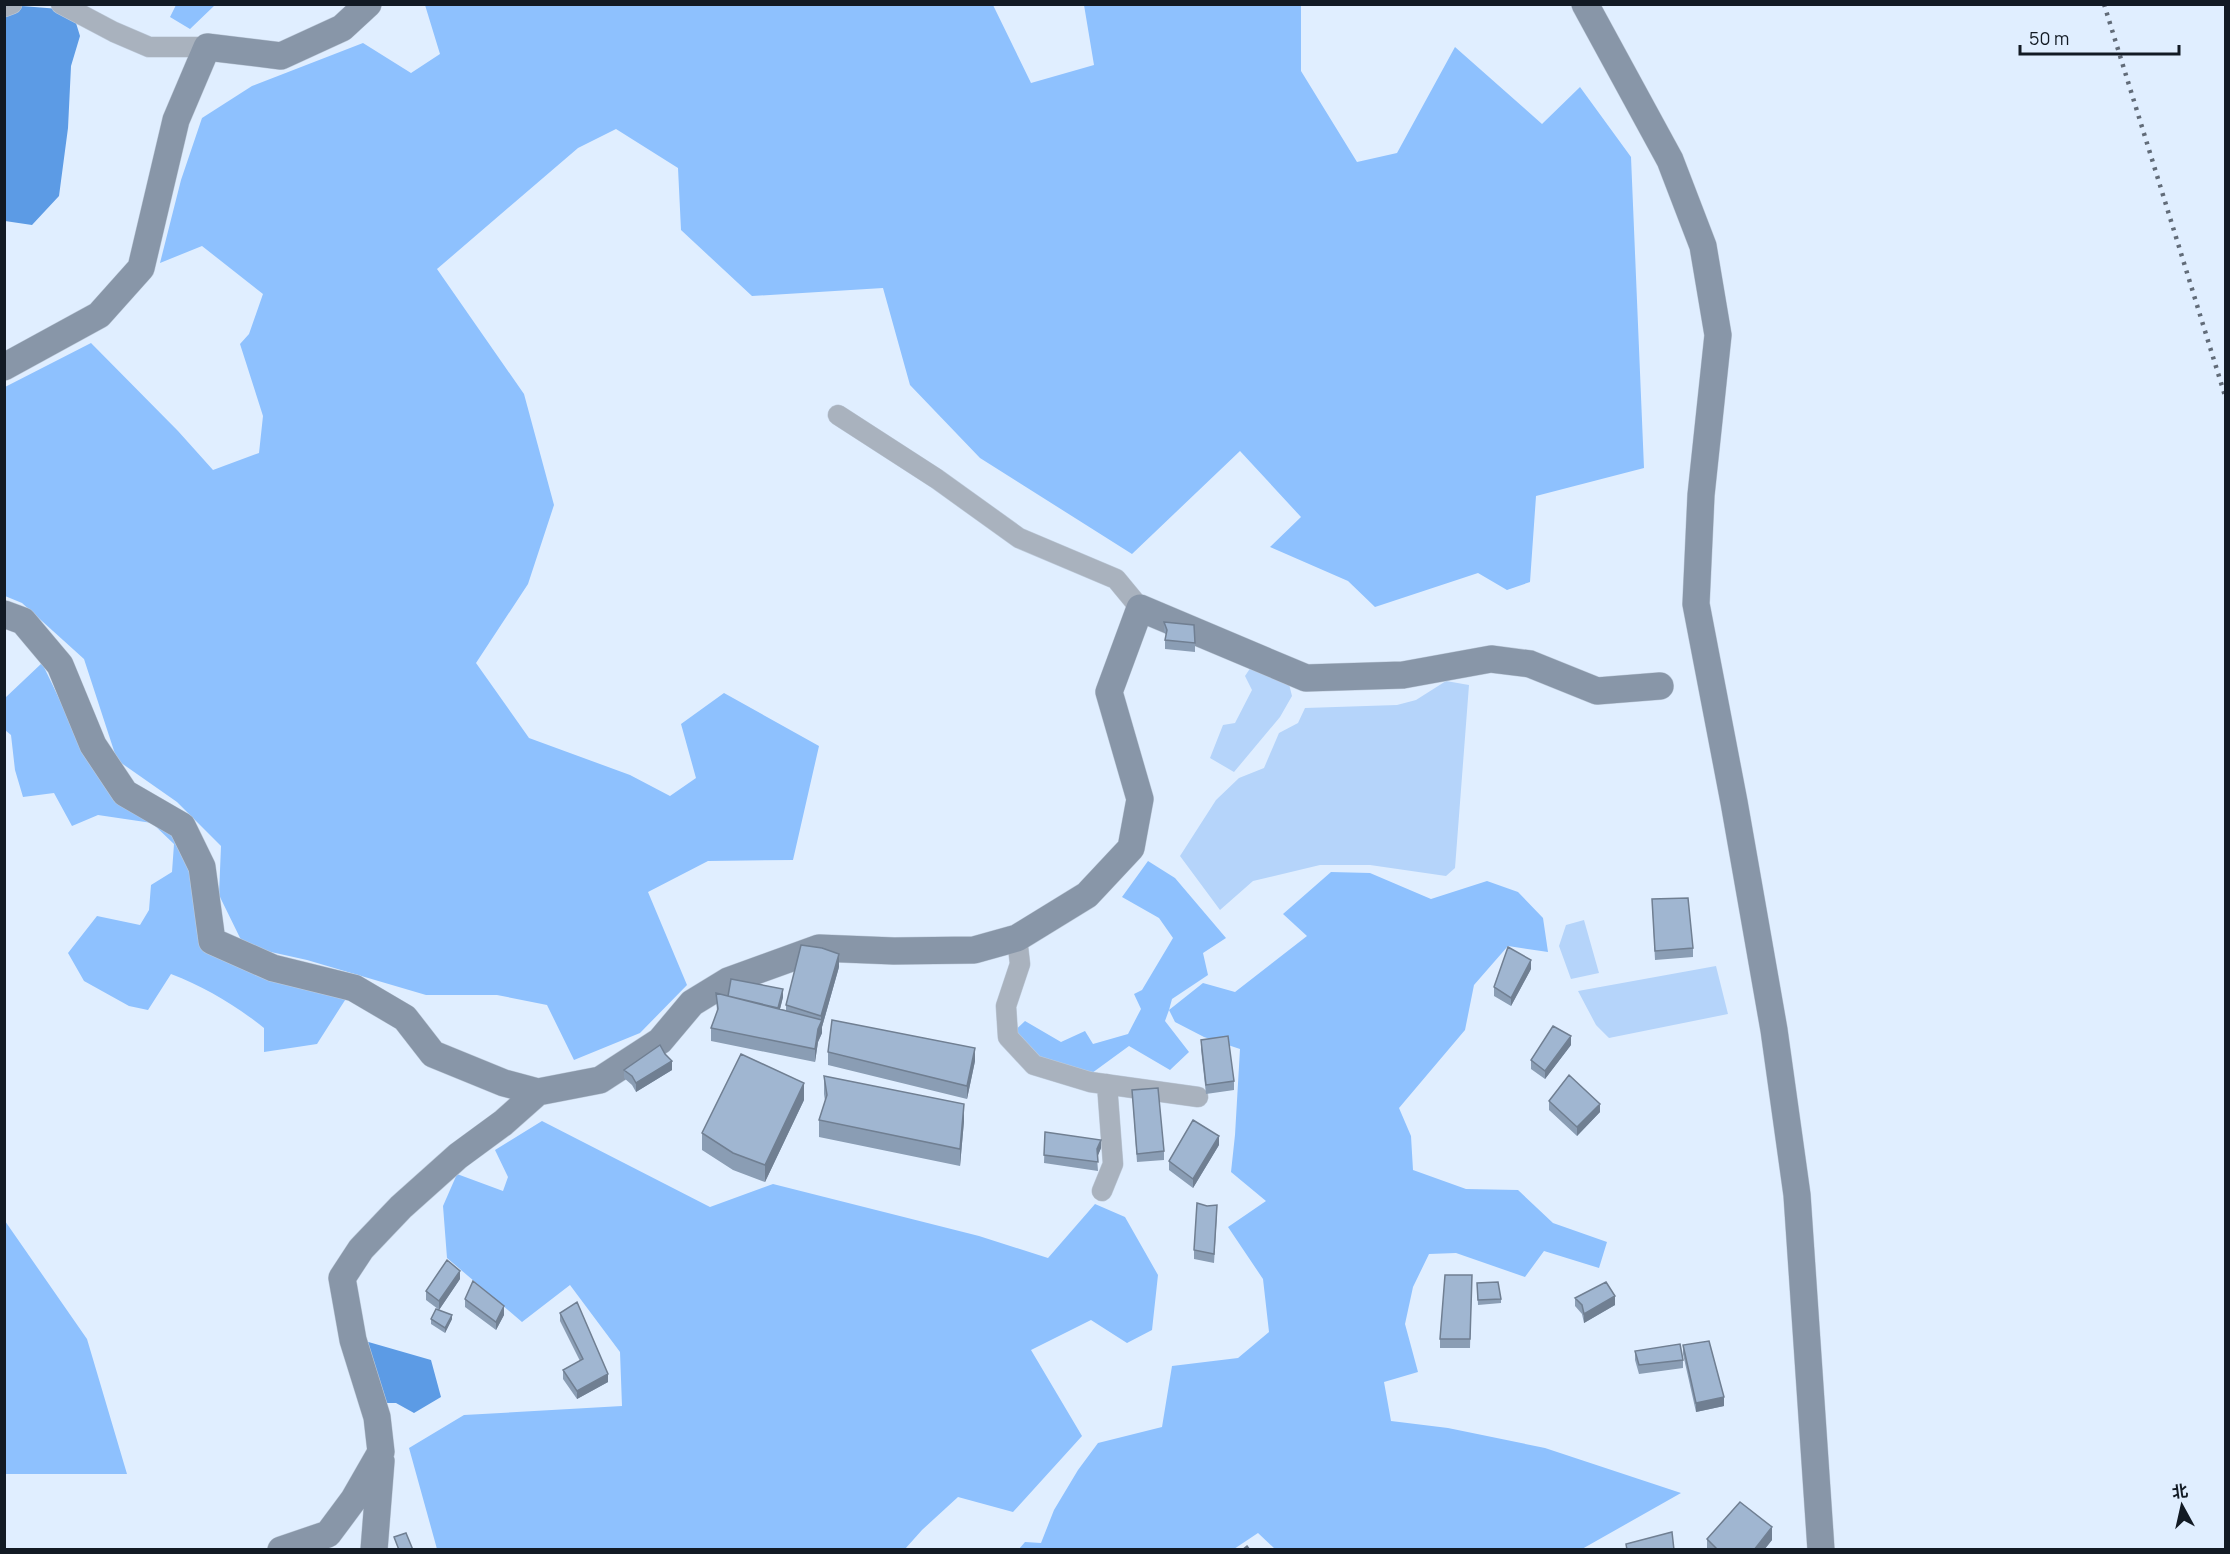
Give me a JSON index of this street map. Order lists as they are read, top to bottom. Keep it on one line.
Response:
{"scale_bar":"50 m","north":"top"}
